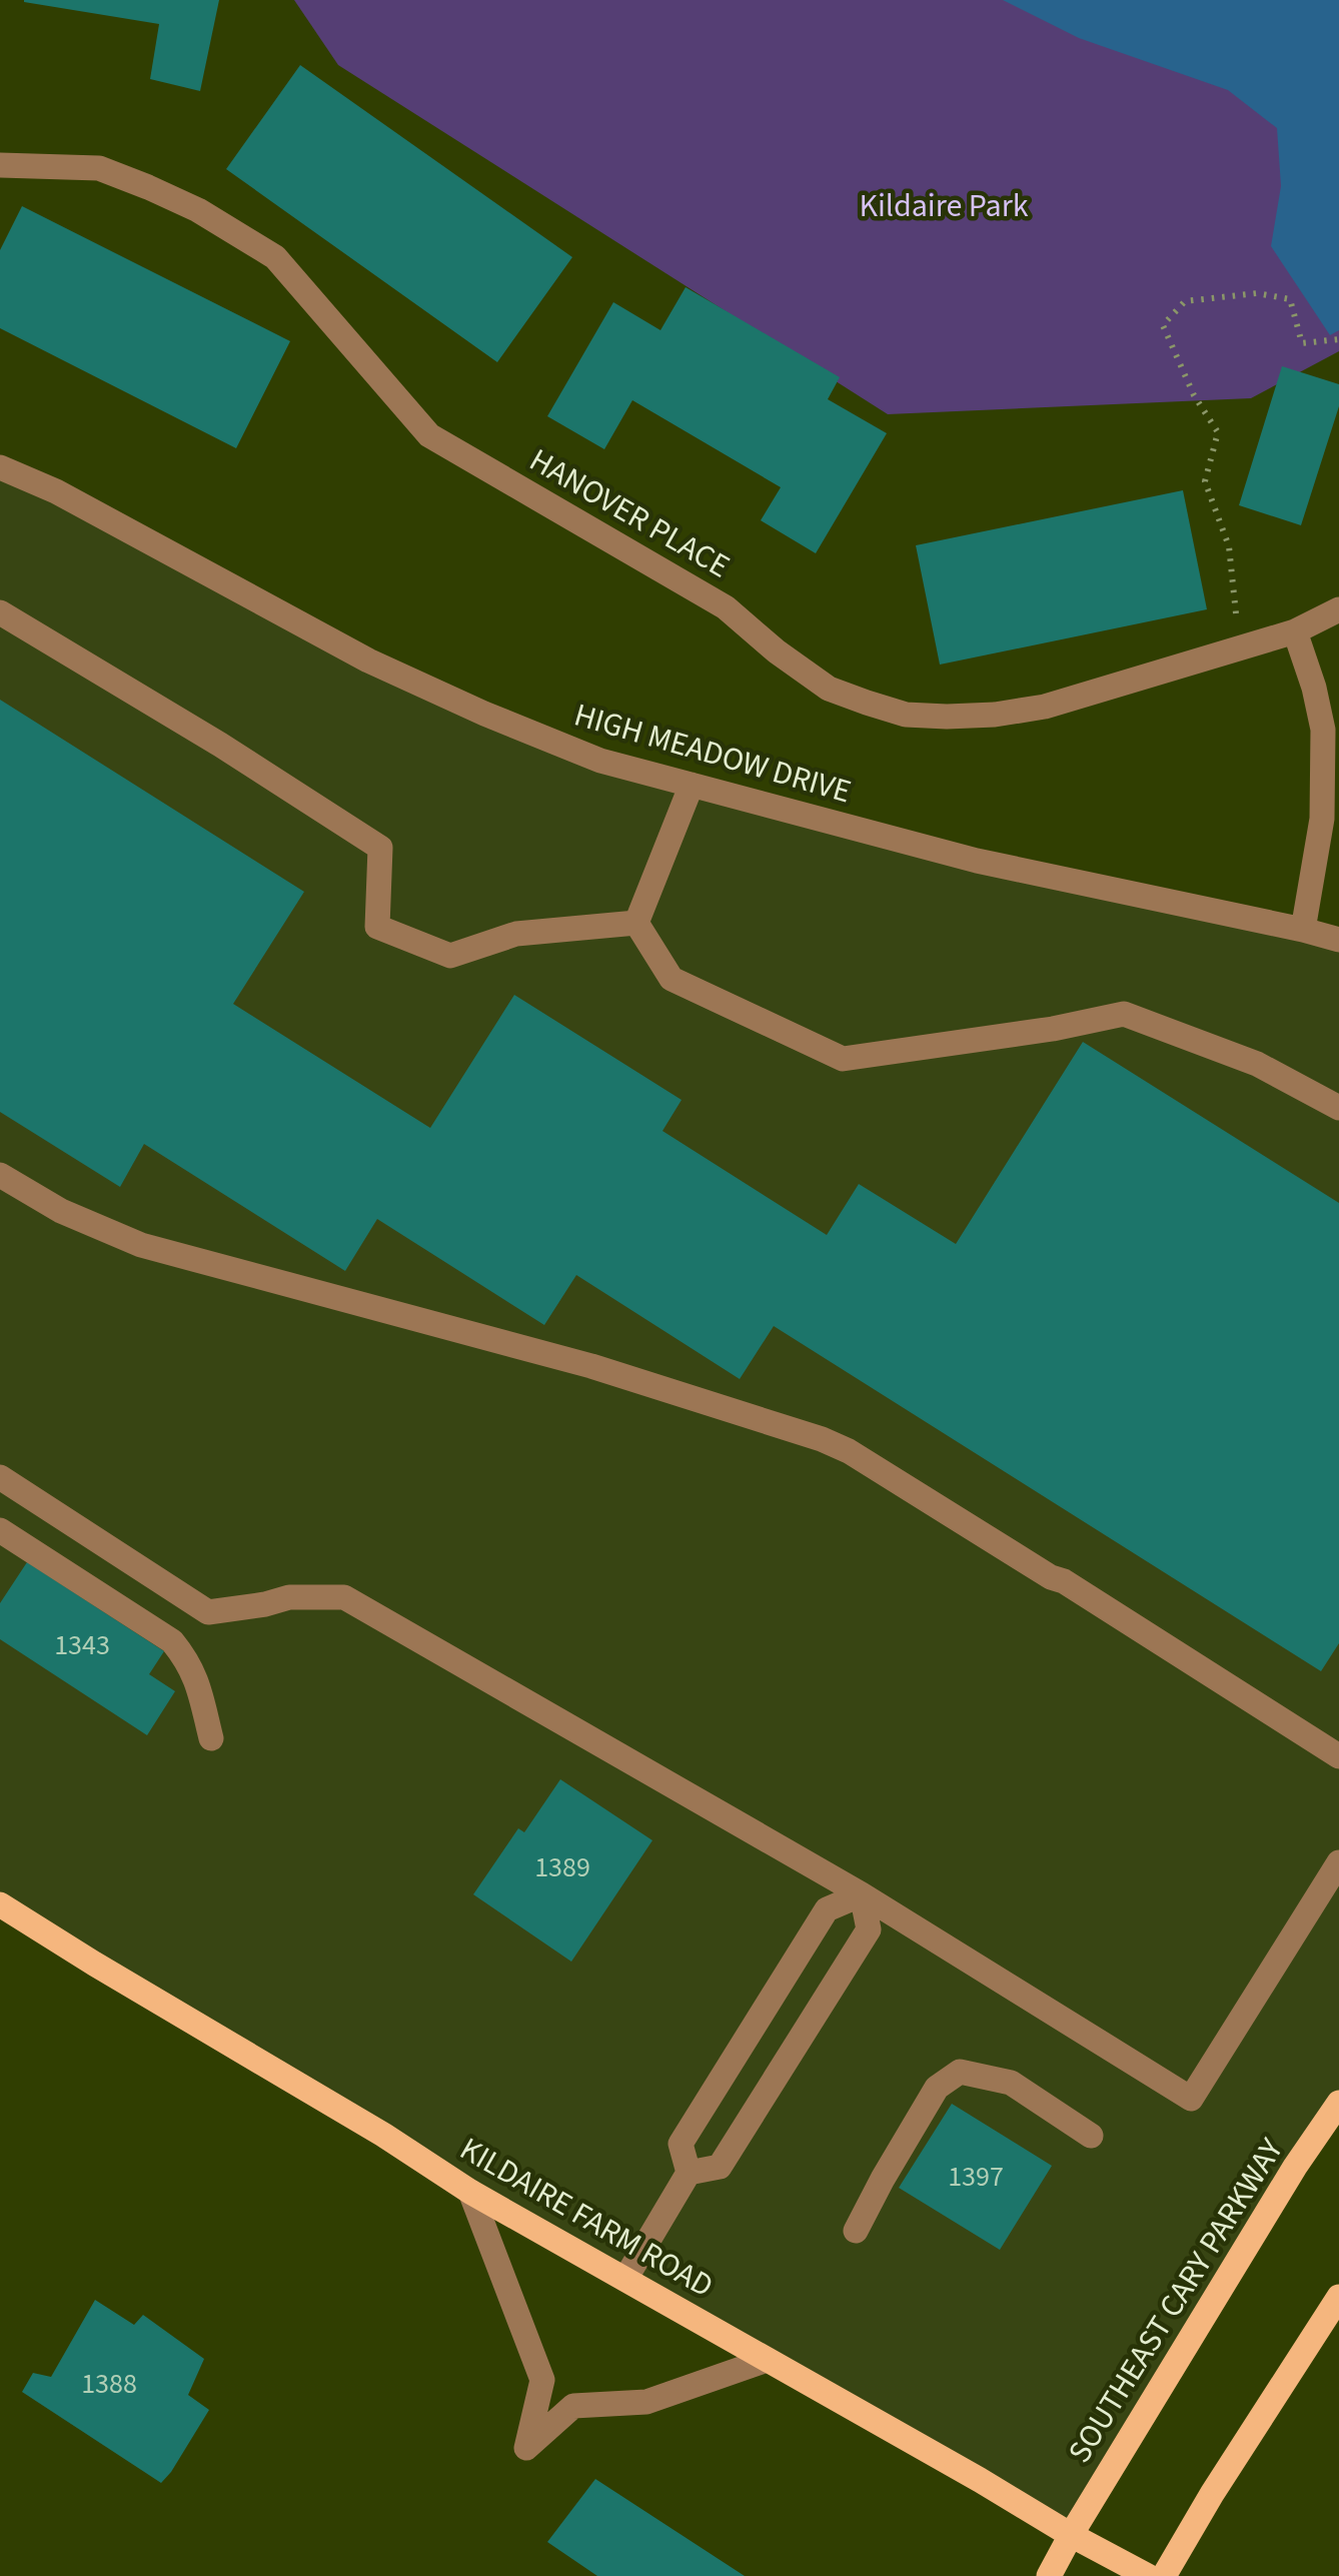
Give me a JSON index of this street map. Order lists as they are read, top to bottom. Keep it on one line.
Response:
{"streets":{"main road":["KILDAIRE FARM ROAD","SOUTHEAST CARY PARKWAY"],"street":["HANOVER PLACE","HIGH MEADOW DRIVE"]},"crossings":[["KILDAIRE FARM ROAD","SOUTHEAST CARY PARKWAY"]],"parks":["Kildaire Park"],"house_numbers":["1343","1389","1397","1388"]}
